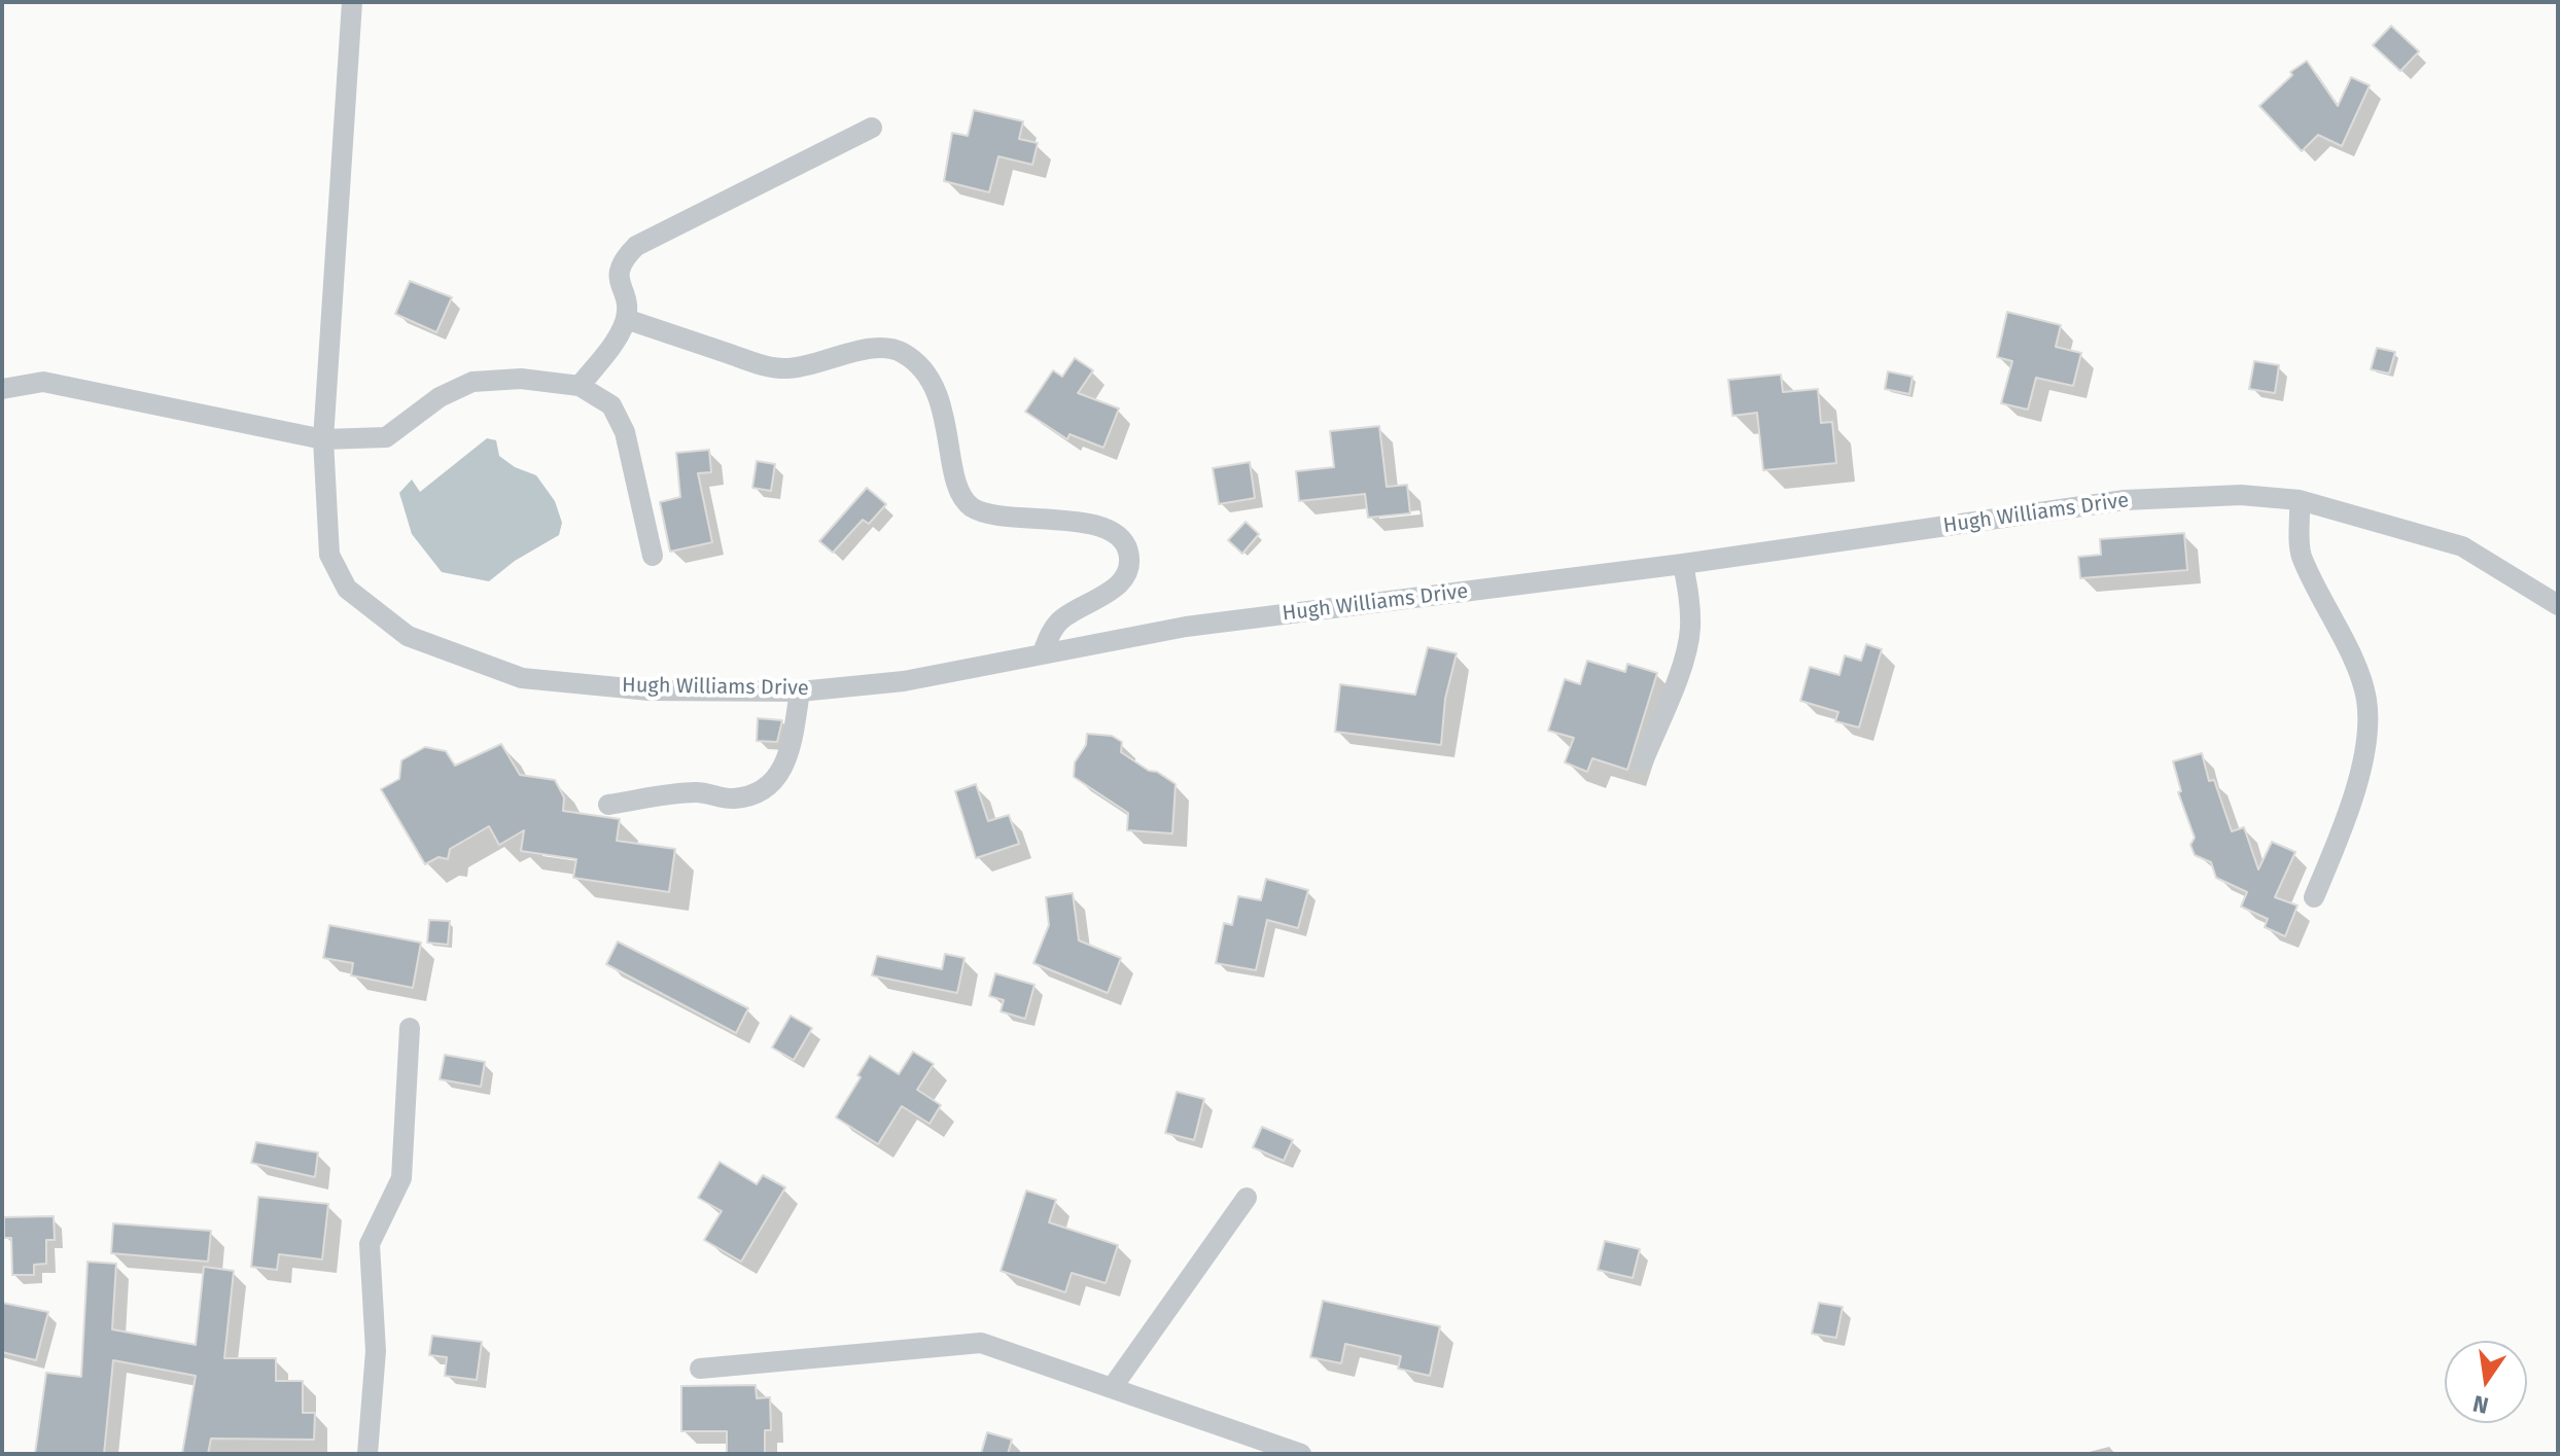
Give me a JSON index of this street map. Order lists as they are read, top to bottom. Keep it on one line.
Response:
{"streets":{"street":["Hugh Williams Drive"]},"north":"bottom"}
